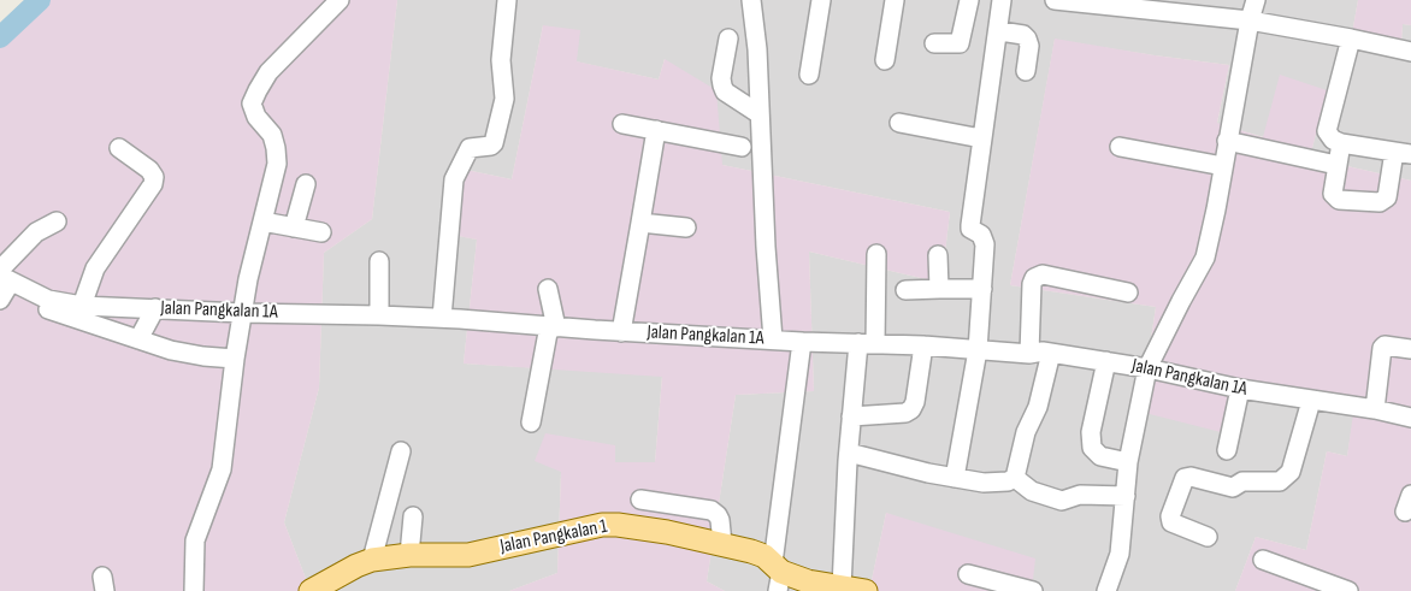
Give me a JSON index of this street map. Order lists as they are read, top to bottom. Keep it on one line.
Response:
{"streets":{"main road":["Jalan Pangkalan 1"],"street":["Jalan Pangkalan 1A"]}}
